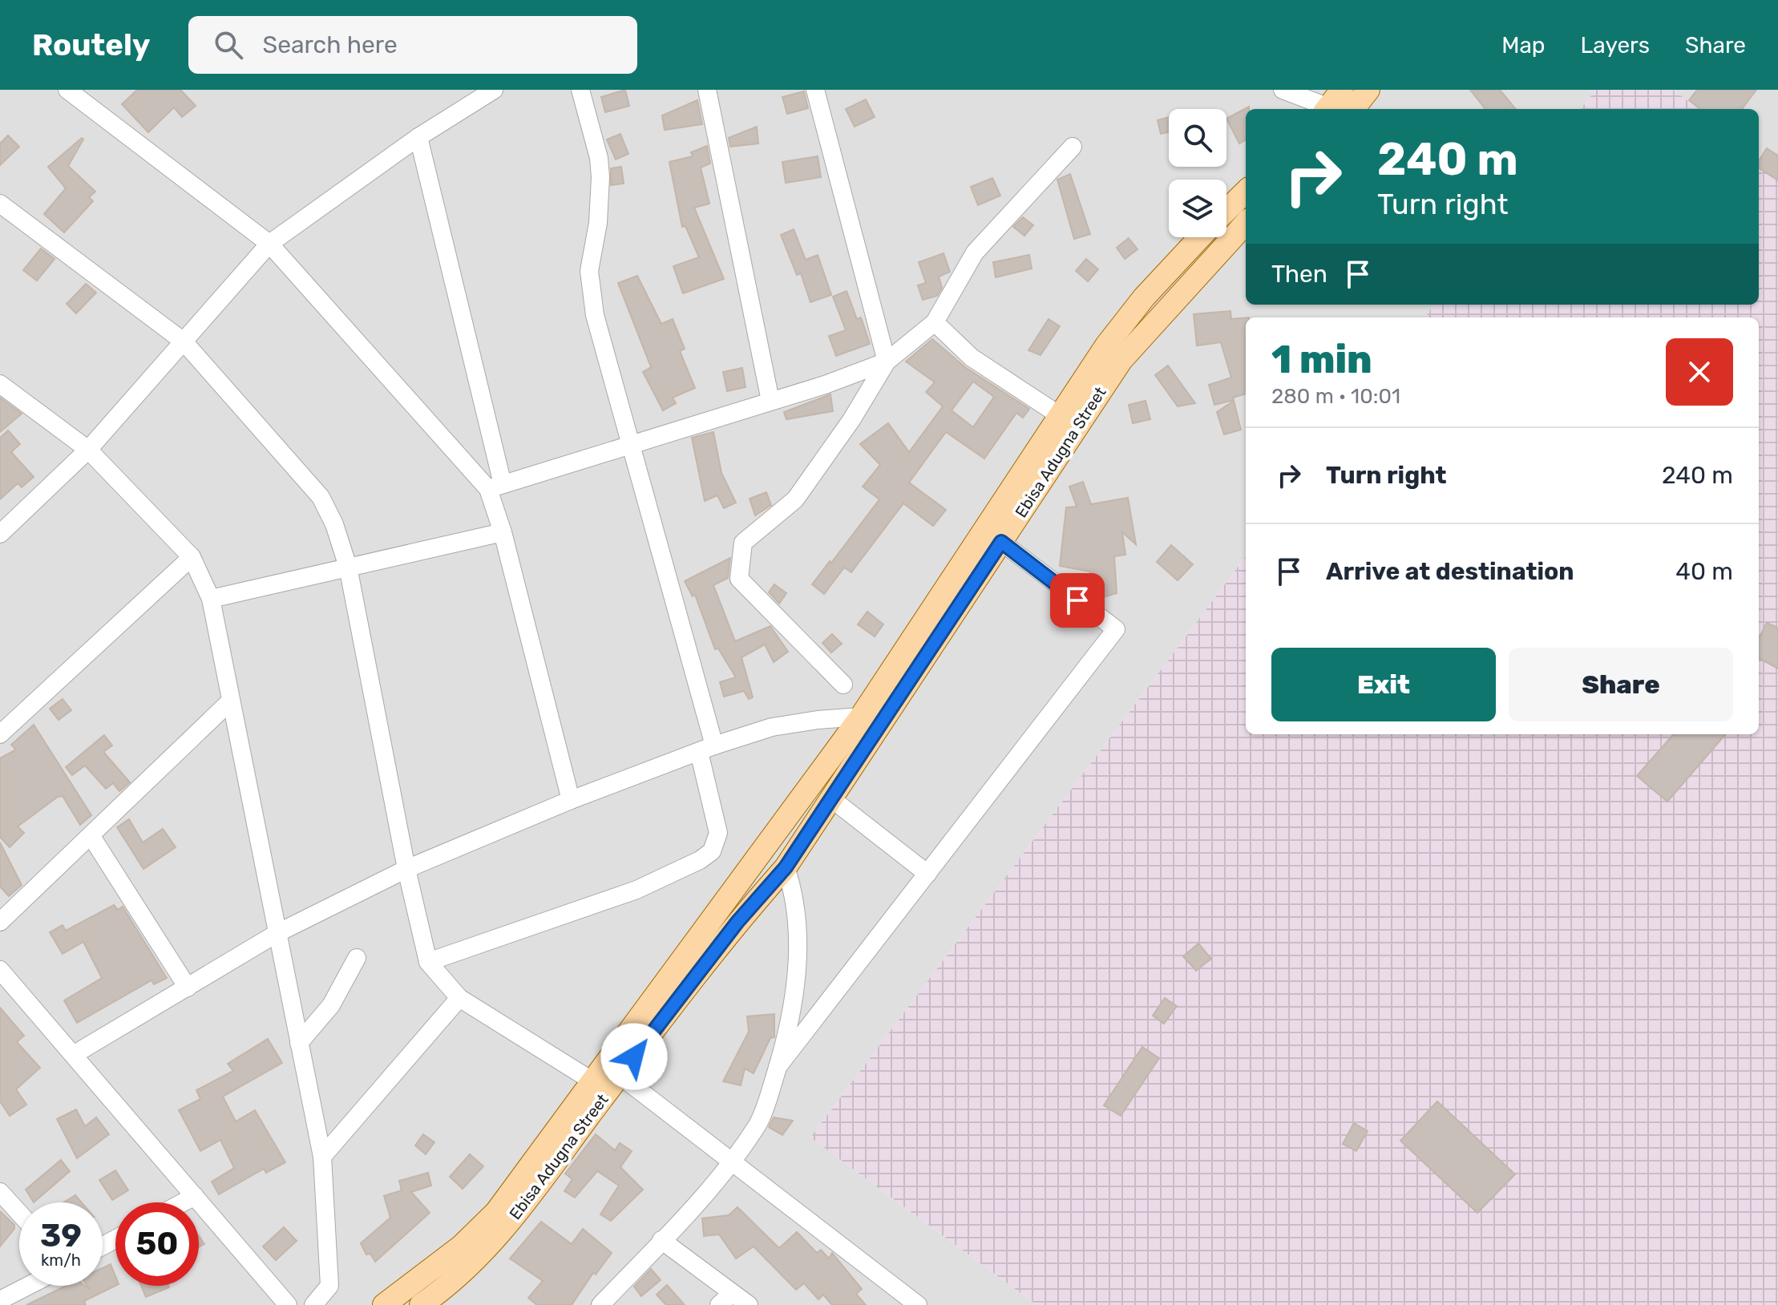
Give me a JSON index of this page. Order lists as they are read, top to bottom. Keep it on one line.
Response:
{"streets":{"main road":["Ebisa Adugna Street"]},"page":{"header":"Routely","search":"Search here","nav":["Map","Layers","Share"],"turn":["240 m","Turn right"],"then":"Then","heading":["1 min","280 m · 10:01"],"list":[{"name":"Turn right","value":"240 m"},{"name":"Arrive at destination","value":"40 m"}],"buttons":["Exit","Share"],"speed":"39 km/h","limit":"50"}}
